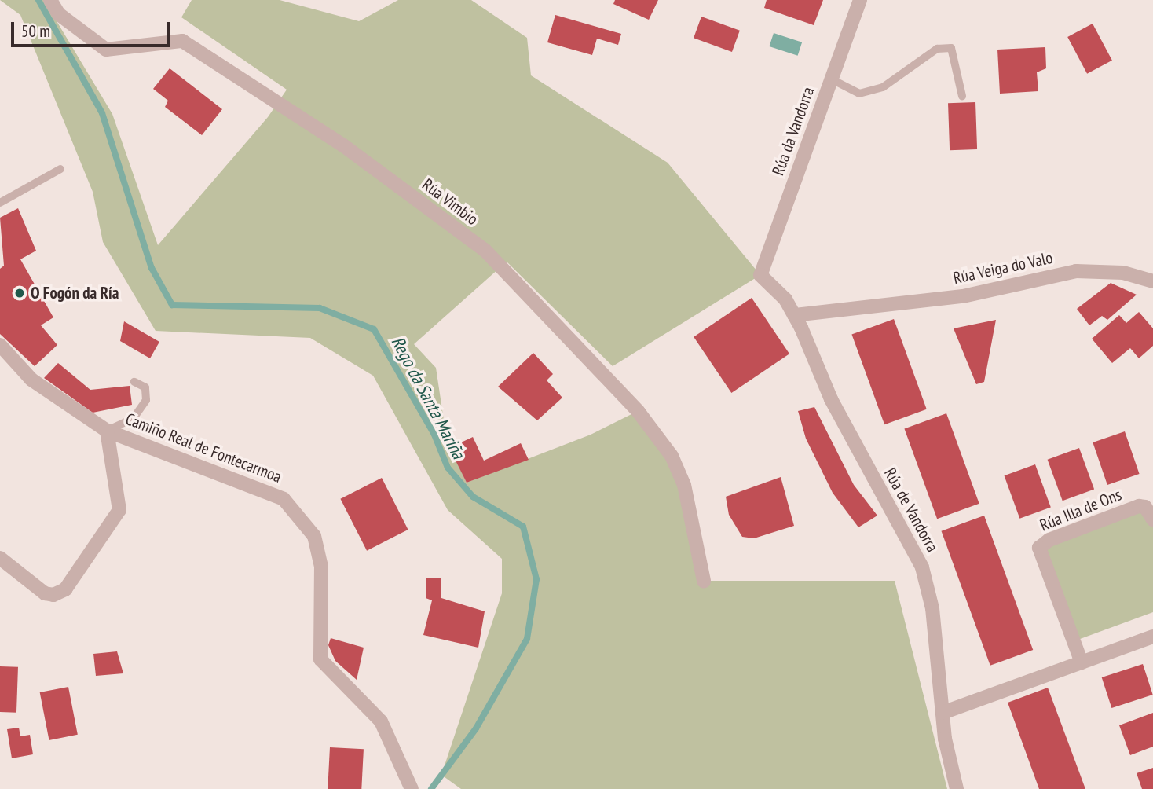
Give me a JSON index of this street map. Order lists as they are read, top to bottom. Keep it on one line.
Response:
{"streets":{"street":["Rúa da Vandorra","Rúa Vimbio","Rúa Veiga do Valo","Camiño Real de Fontecarmoa","Rúa de Vandorra","Rúa Illa de Ons"]},"crossings":[["Rúa da Vandorra","Rúa de Vandorra"],["Rúa Veiga do Valo","Rúa de Vandorra"]],"water":["Rego da Santa Mariña"],"places":["O Fogón da Ría"],"scale_bar":"50 m"}
